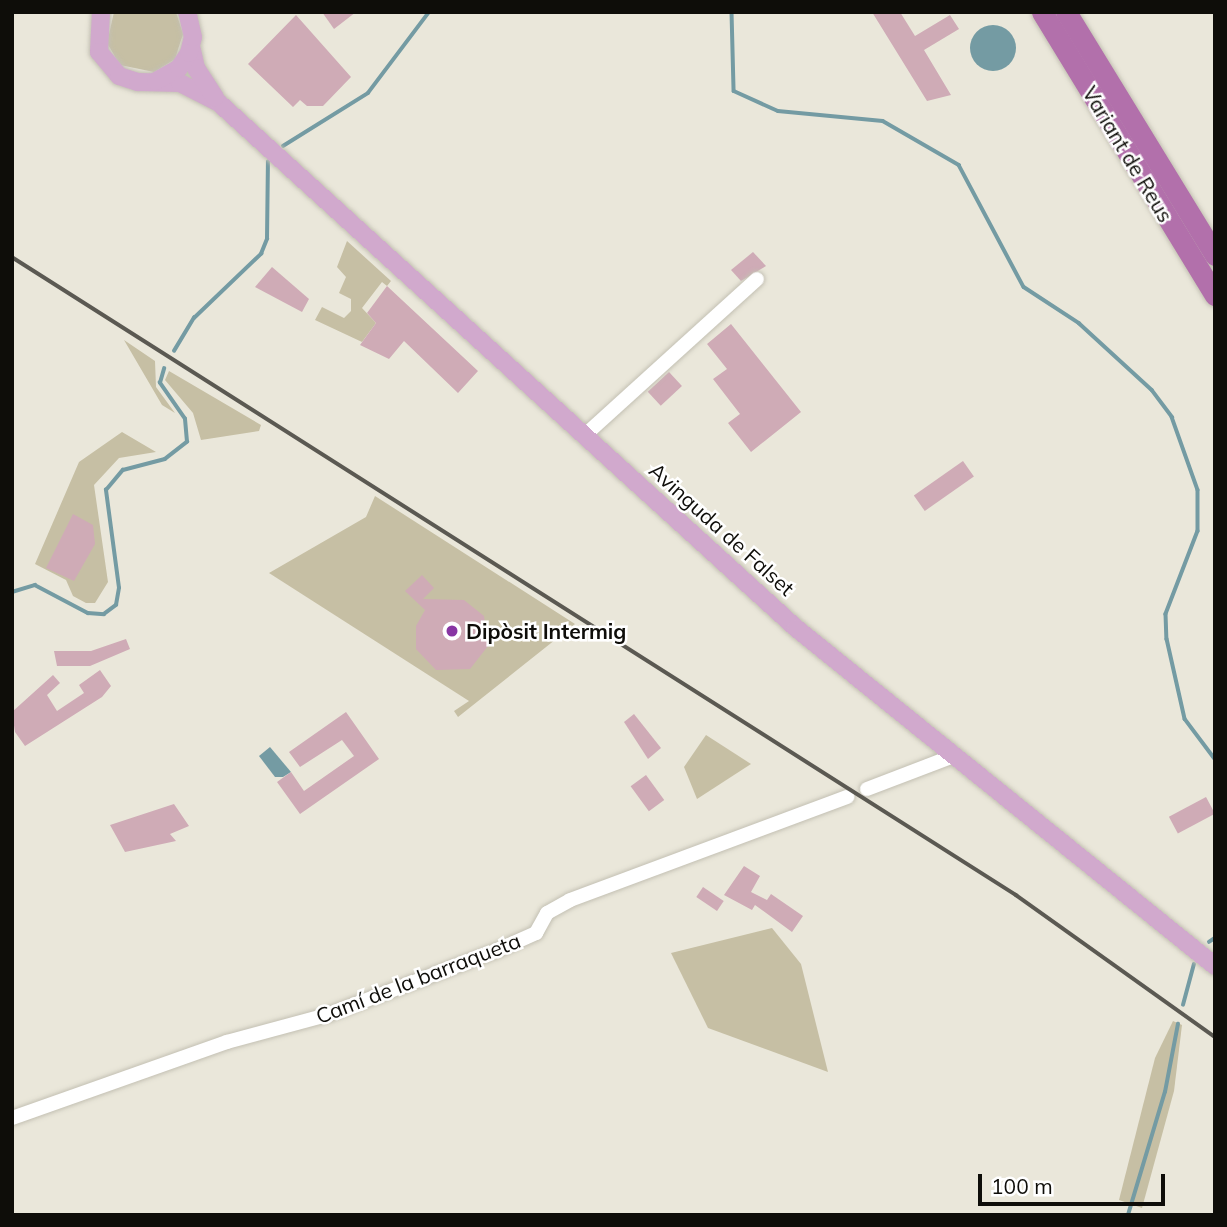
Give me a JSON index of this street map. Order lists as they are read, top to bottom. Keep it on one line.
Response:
{"streets":{"highway":["Variant de Reus"],"main road":["Avinguda de Falset"],"street":["Camí de la barraqueta"]},"places":["Dipòsit Intermig"],"scale_bar":"100 m"}
